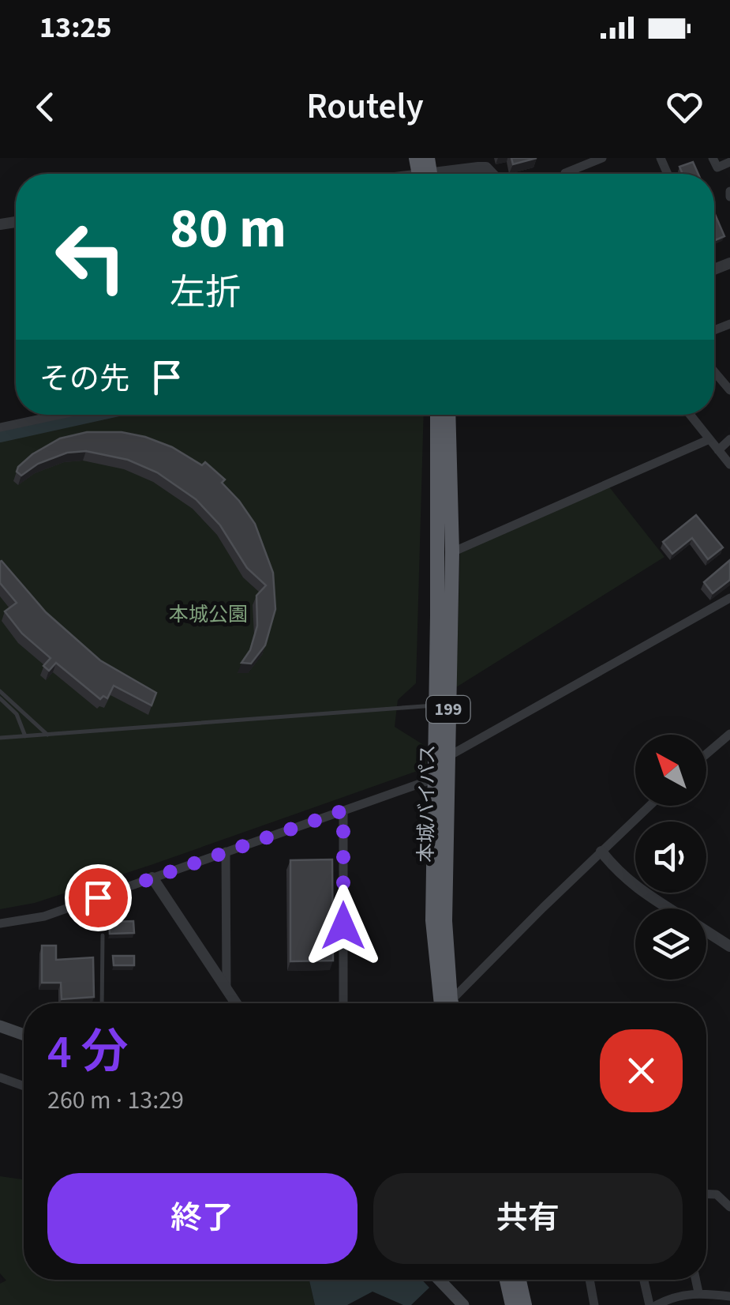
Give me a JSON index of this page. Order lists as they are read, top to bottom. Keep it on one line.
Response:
{"streets":{"highway":["199","本城バイパス"]},"parks":["本城公園"],"north":"top left","page":{"status":"13:25","header":"Routely","turn":["80 m","左折"],"then":"その先","heading":["4 分","260 m · 13:29"],"buttons":["終了","共有"]}}
